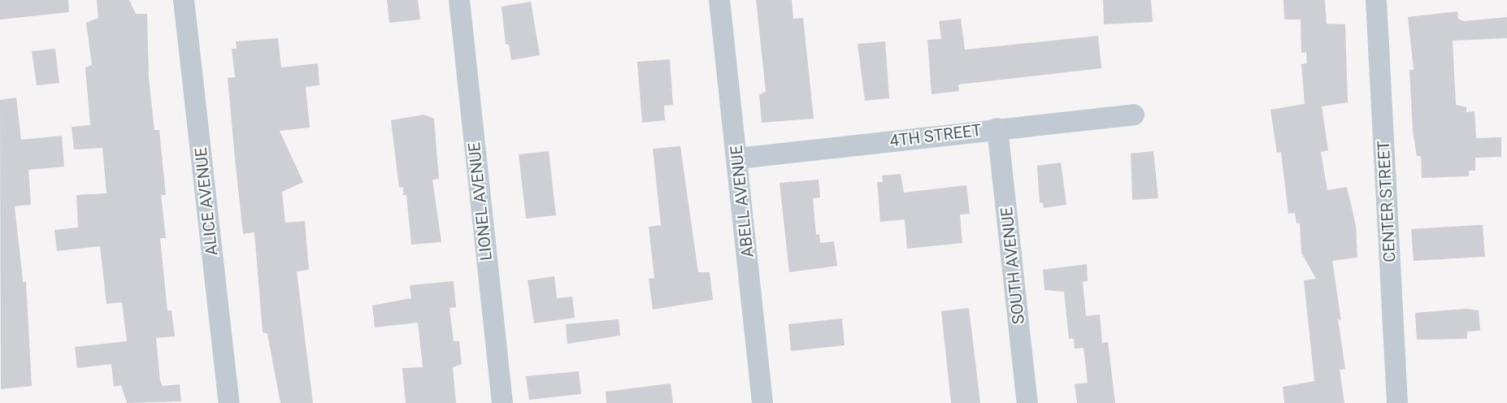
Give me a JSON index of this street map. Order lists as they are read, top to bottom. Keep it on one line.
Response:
{"streets":{"street":["4TH STREET","ALICE AVENUE","LIONEL AVENUE","ABELL AVENUE","CENTER STREET","SOUTH AVENUE"]},"crossings":[["4TH STREET","ABELL AVENUE"],["4TH STREET","SOUTH AVENUE"]]}
